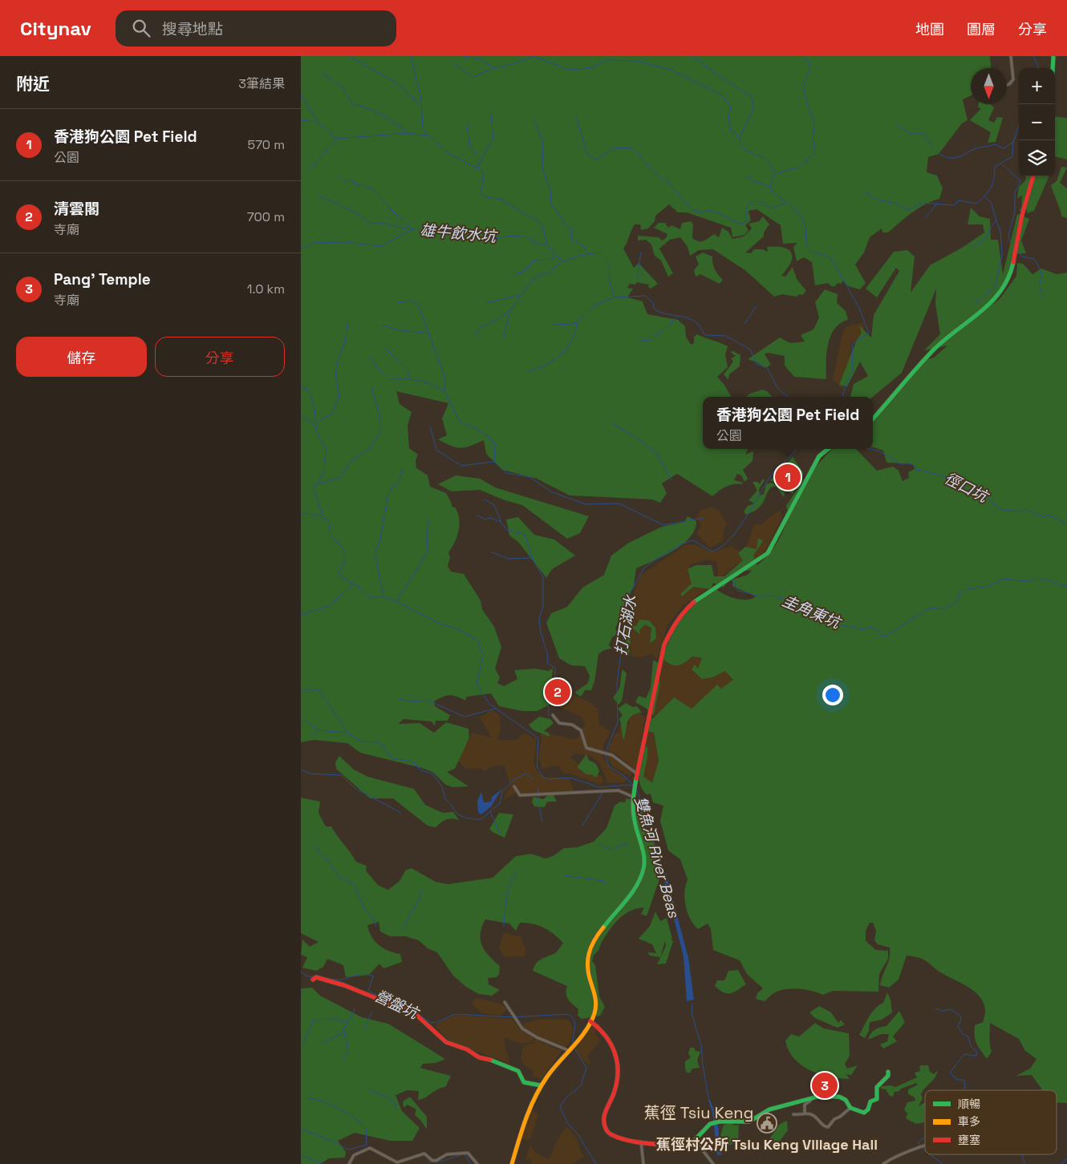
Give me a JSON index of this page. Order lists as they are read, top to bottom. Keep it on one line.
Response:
{"districts":["蕉徑 Tsiu Keng"],"water":["雄牛飲水坑","徑口坑","圭角東坑","打石湖水","雙魚河 River Beas","營盤坑"],"places":{"public building":["蕉徑村公所 Tsiu Keng Village Hall"]},"legend":["順暢","車多","壅塞"],"north":"bottom","page":{"header":"Citynav","search":"搜尋地點","nav":["地圖","圖層","分享"],"heading":["附近","3筆結果"],"map_buttons":["+","−"],"list":[{"mark":"1","name":"香港狗公園 Pet Field","note":"公園","value":"570 m"},{"mark":"2","name":"清雲閣","note":"寺廟","value":"700 m"},{"mark":"3","name":"Pang' Temple","note":"寺廟","value":"1.0 km"}],"buttons":["儲存","分享"],"popup":["香港狗公園 Pet Field","公園"],"pins":["1","2","3"]}}
